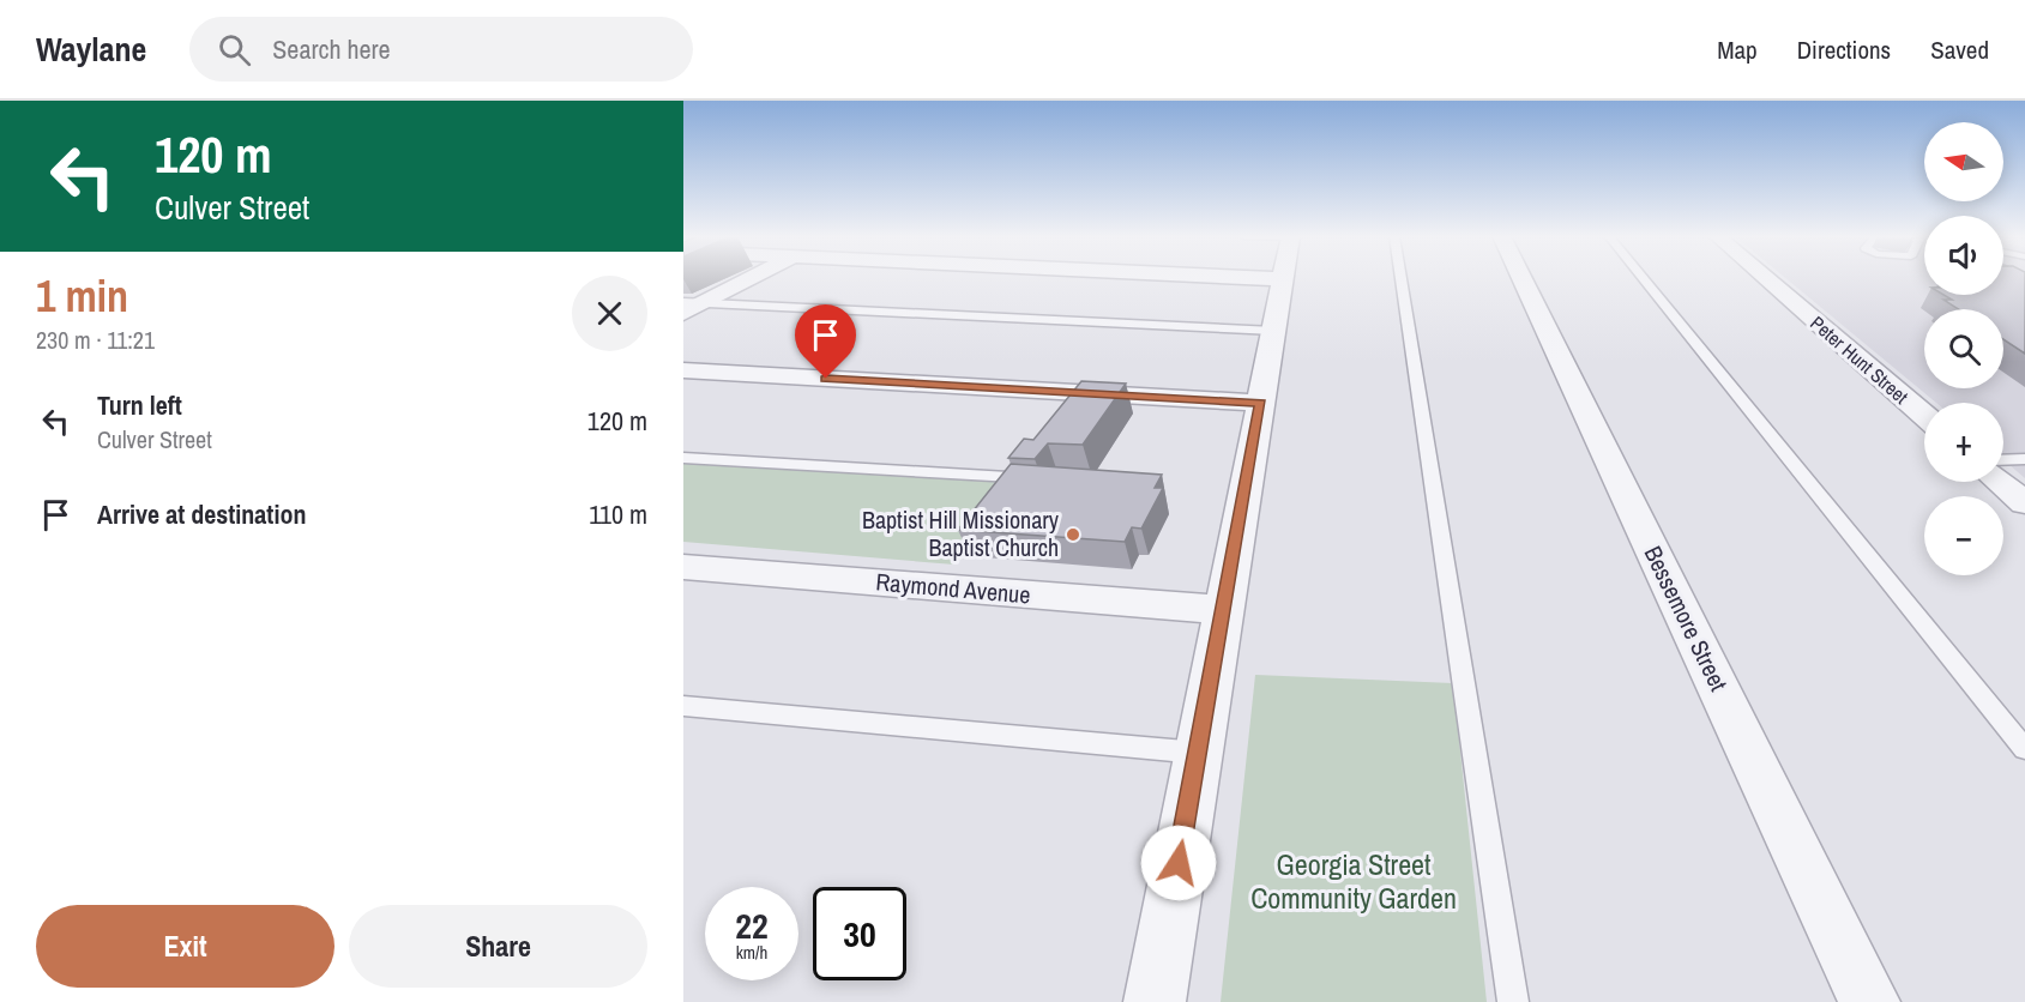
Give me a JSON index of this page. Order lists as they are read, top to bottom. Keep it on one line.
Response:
{"streets":{"street":["Peter Hunt Street","Raymond Avenue","Bessemore Street"]},"parks":["Georgia Street Community Garden"],"places":["Baptist Hill Missionary Baptist Church"],"north":"left","page":{"header":"Waylane","search":"Search here","nav":["Map","Directions","Saved"],"turn":["120 m","Culver Street"],"map_buttons":["+","−"],"heading":["1 min","230 m · 11:21"],"list":[{"name":"Turn left","note":"Culver Street","value":"120 m"},{"name":"Arrive at destination","value":"110 m"}],"speed":"22 km/h","limit":"30","buttons":["Exit","Share"]}}
